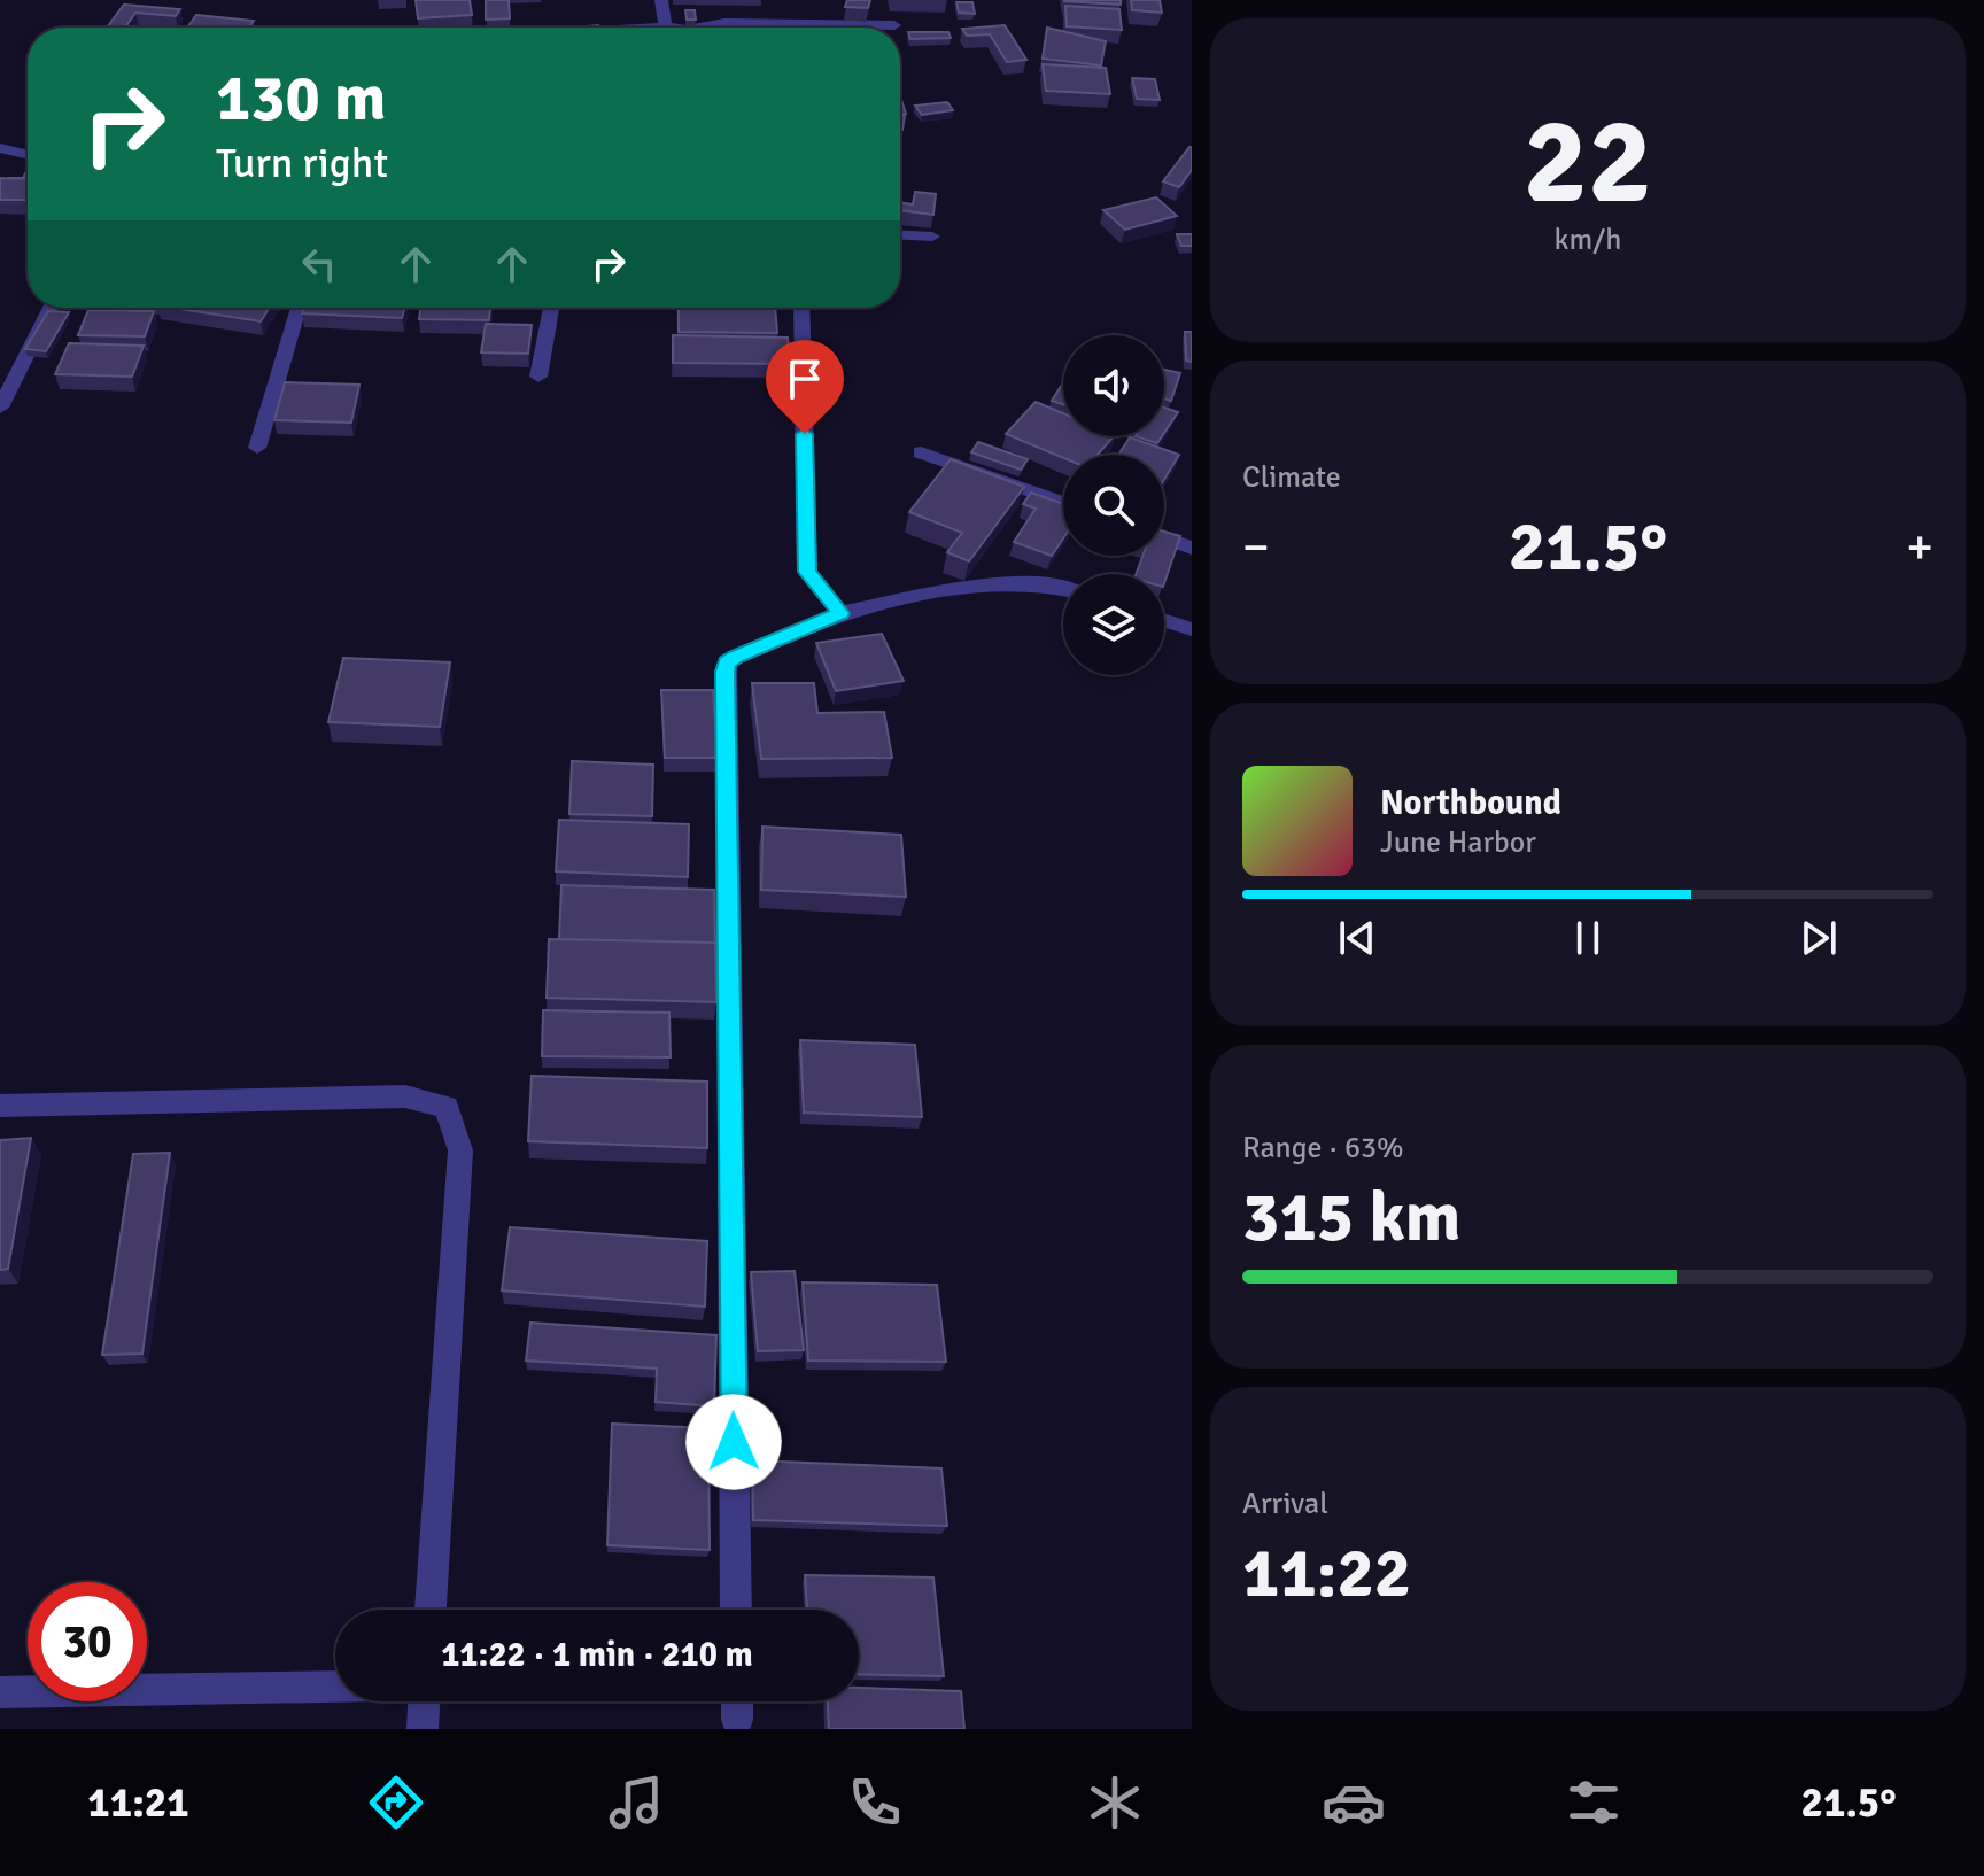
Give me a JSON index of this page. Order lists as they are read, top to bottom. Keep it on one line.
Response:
{"page":{"tile":[["22","km/h"],"Climate",["Range · 63%","315 km"],["Arrival","11:22"]],"turn":["130 m","Turn right"],"heat":["−","21.5°","+"],"song":["Northbound","June Harbor"],"limit":"30","trip":"11:22 · 1 min · 210 m","tabs":["11:21","21.5°"]}}
